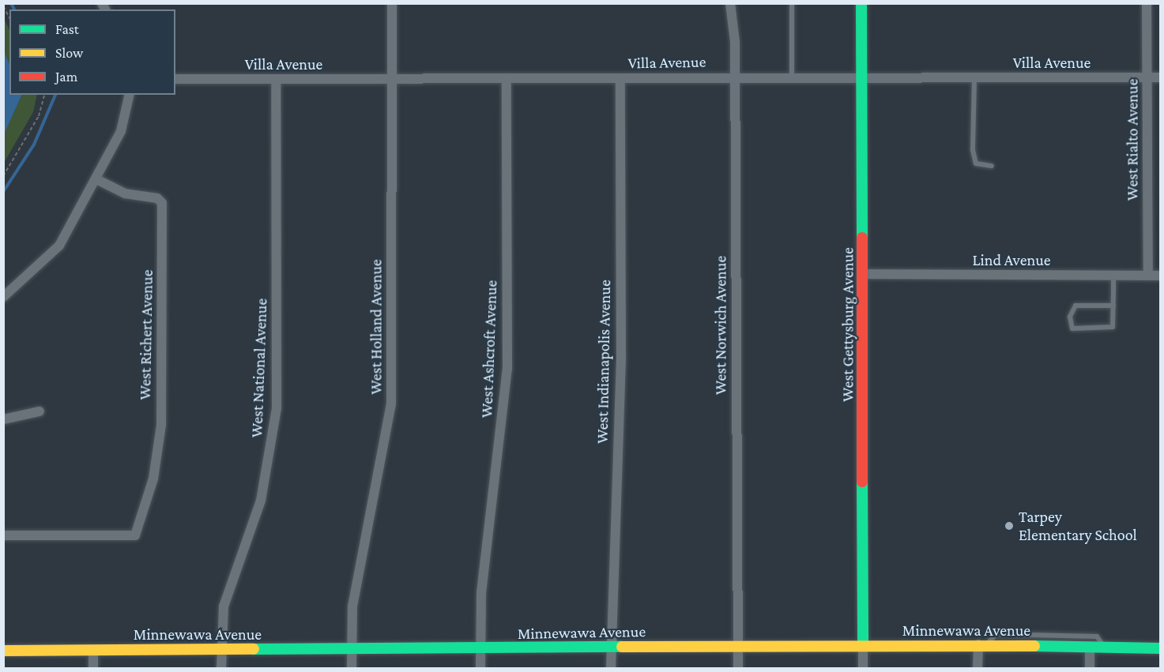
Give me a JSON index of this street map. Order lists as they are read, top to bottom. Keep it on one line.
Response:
{"streets":{"street":["Villa Avenue","West Rialto Avenue","Lind Avenue","West Gettysburg Avenue","West Norwich Avenue","West Holland Avenue","West Richert Avenue","West Ashcroft Avenue","West Indianapolis Avenue","West National Avenue","Minnewawa Avenue"]},"crossings":[["Villa Avenue","West Rialto Avenue"],["Villa Avenue","West Gettysburg Avenue"],["Villa Avenue","West Norwich Avenue"],["Villa Avenue","West Holland Avenue"],["Villa Avenue","West Ashcroft Avenue"],["Villa Avenue","West Indianapolis Avenue"],["Villa Avenue","West National Avenue"],["West Rialto Avenue","Lind Avenue"],["Lind Avenue","West Gettysburg Avenue"],["West Gettysburg Avenue","Minnewawa Avenue"],["West Norwich Avenue","Minnewawa Avenue"],["West Holland Avenue","Minnewawa Avenue"],["West Ashcroft Avenue","Minnewawa Avenue"],["West Indianapolis Avenue","Minnewawa Avenue"],["West National Avenue","Minnewawa Avenue"]],"places":["Tarpey Elementary School"],"legend":["Fast","Slow","Jam"]}
